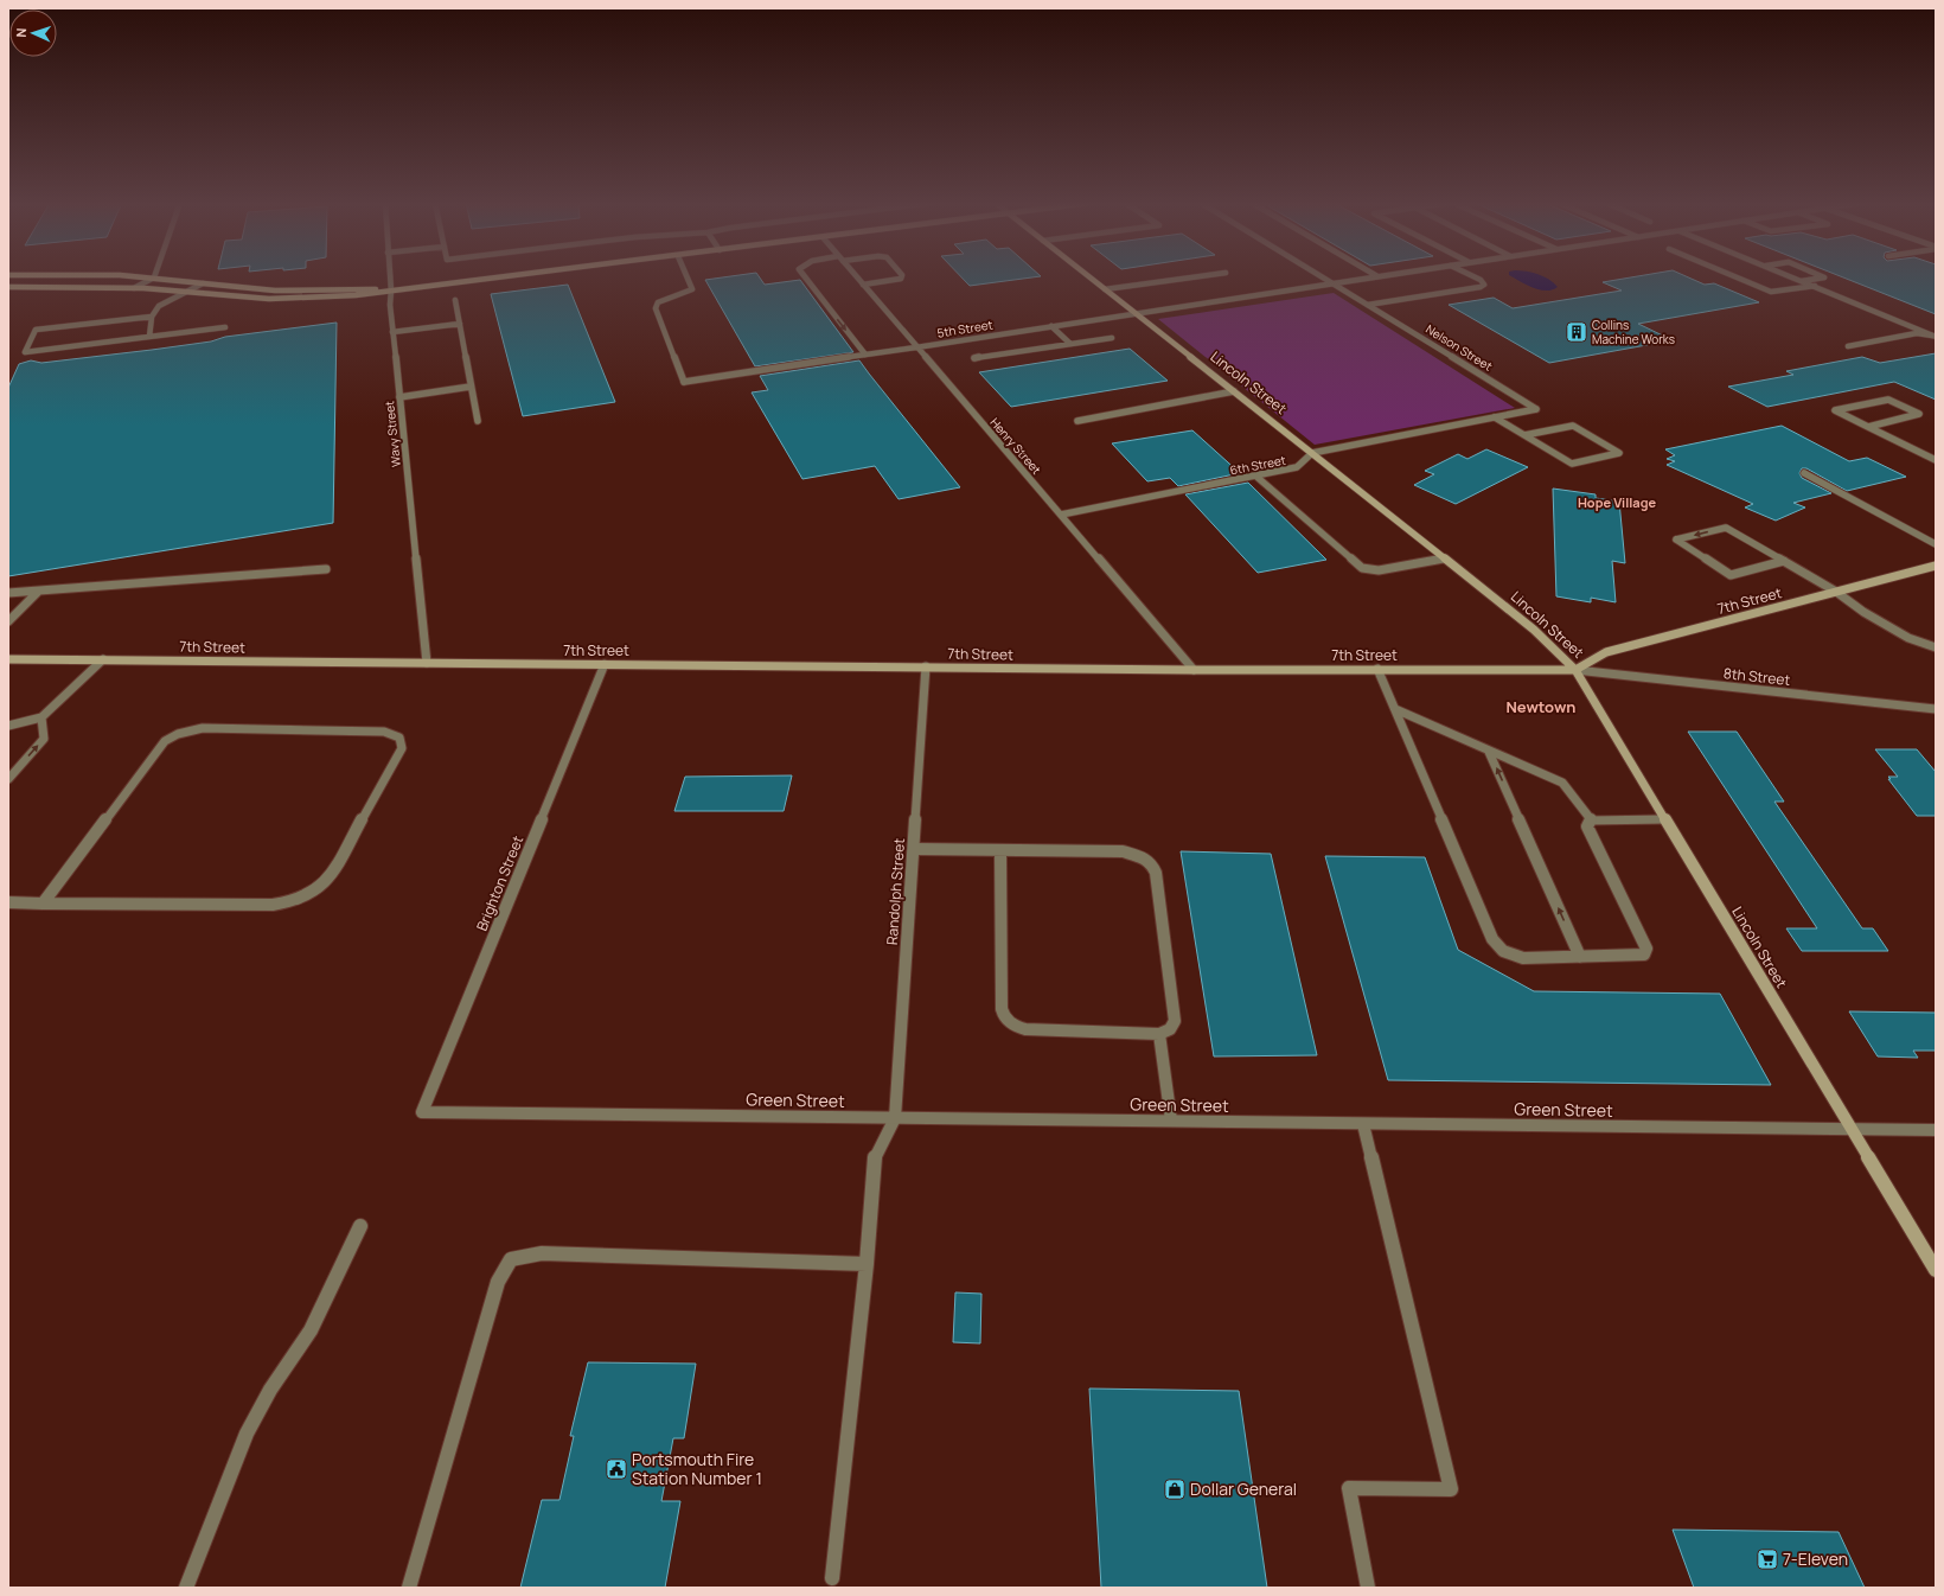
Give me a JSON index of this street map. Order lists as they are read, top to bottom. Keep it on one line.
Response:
{"streets":{"street":["5th Street","Nelson Street","Lincoln Street","Wavy Street","Henry Street","6th Street","7th Street","8th Street","Brighton Street","Randolph Street","Green Street"]},"crossings":[["5th Street","Nelson Street"],["5th Street","Lincoln Street"],["5th Street","Henry Street"],["Nelson Street","6th Street"],["Lincoln Street","6th Street"],["Lincoln Street","7th Street"],["Lincoln Street","8th Street"],["Lincoln Street","Green Street"],["Wavy Street","7th Street"],["Henry Street","6th Street"],["Henry Street","7th Street"],["7th Street","8th Street"],["7th Street","Brighton Street"],["7th Street","Randolph Street"],["Brighton Street","Green Street"],["Randolph Street","Green Street"]],"districts":["Hope Village","Newtown"],"places":{"building":["Collins Machine Works"],"public building":["Portsmouth Fire Station Number 1"],"shop":["Dollar General"],"supermarket":["7-Eleven"]},"north":"left"}
